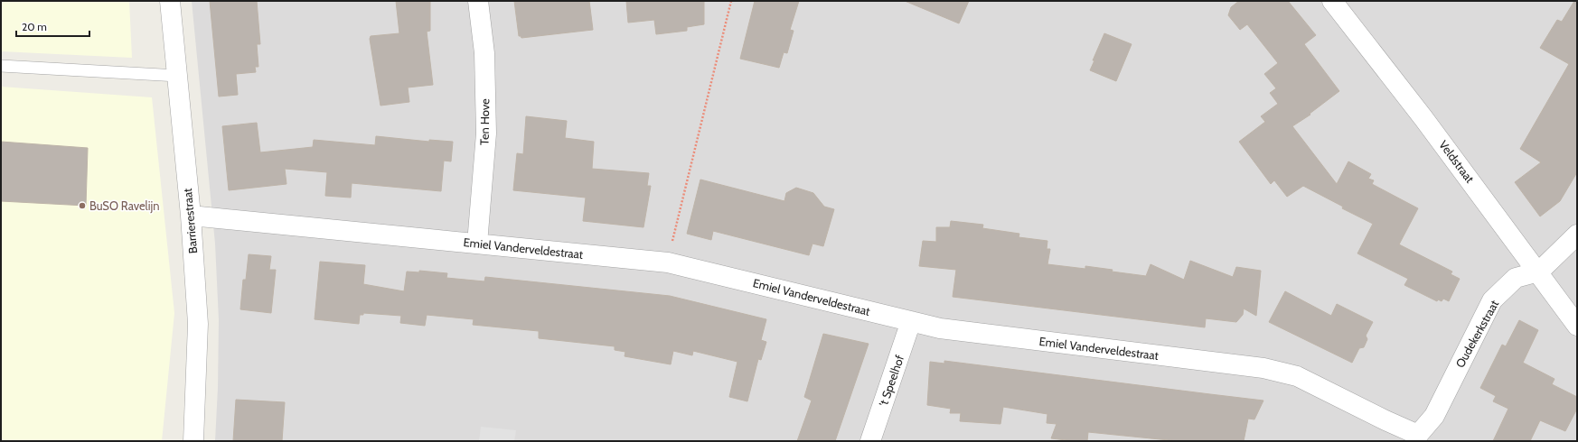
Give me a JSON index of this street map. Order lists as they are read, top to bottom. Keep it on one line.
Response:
{"streets":{"street":["Ten Hove","Veldstraat","Barrierestraat","Emiel Vanderveldestraat","Oudekerkstraat","'t Speelhof"]},"crossings":[["Ten Hove","Emiel Vanderveldestraat"],["Veldstraat","Oudekerkstraat"],["Barrierestraat","Emiel Vanderveldestraat"],["Emiel Vanderveldestraat","Oudekerkstraat"],["Emiel Vanderveldestraat","'t Speelhof"]],"places":["BuSO Ravelijn"],"scale_bar":"20 m"}
